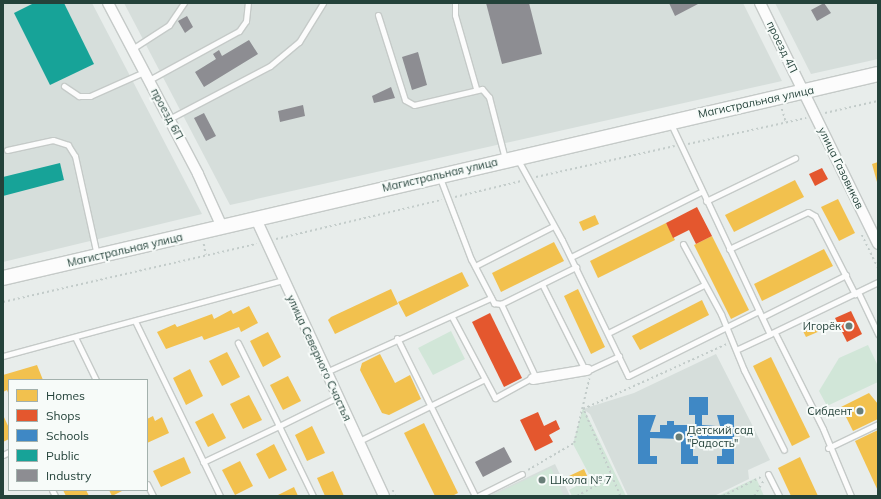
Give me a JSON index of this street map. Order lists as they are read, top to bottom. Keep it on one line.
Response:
{"streets":{"main road":["Магистральная улица"],"street":["проезд 4П","проезд 6П","улица Газовиков","улица Северного Счастья"]},"crossings":[["проезд 4П","Магистральная улица"],["проезд 4П","улица Газовиков"],["Магистральная улица","проезд 6П"],["Магистральная улица","улица Газовиков"],["Магистральная улица","улица Северного Счастья"]],"places":["Игорёк","Сибдент","Детский сад \"Радость\"","Школа № 7"],"legend":["Homes","Shops","Schools","Public","Industry"]}
